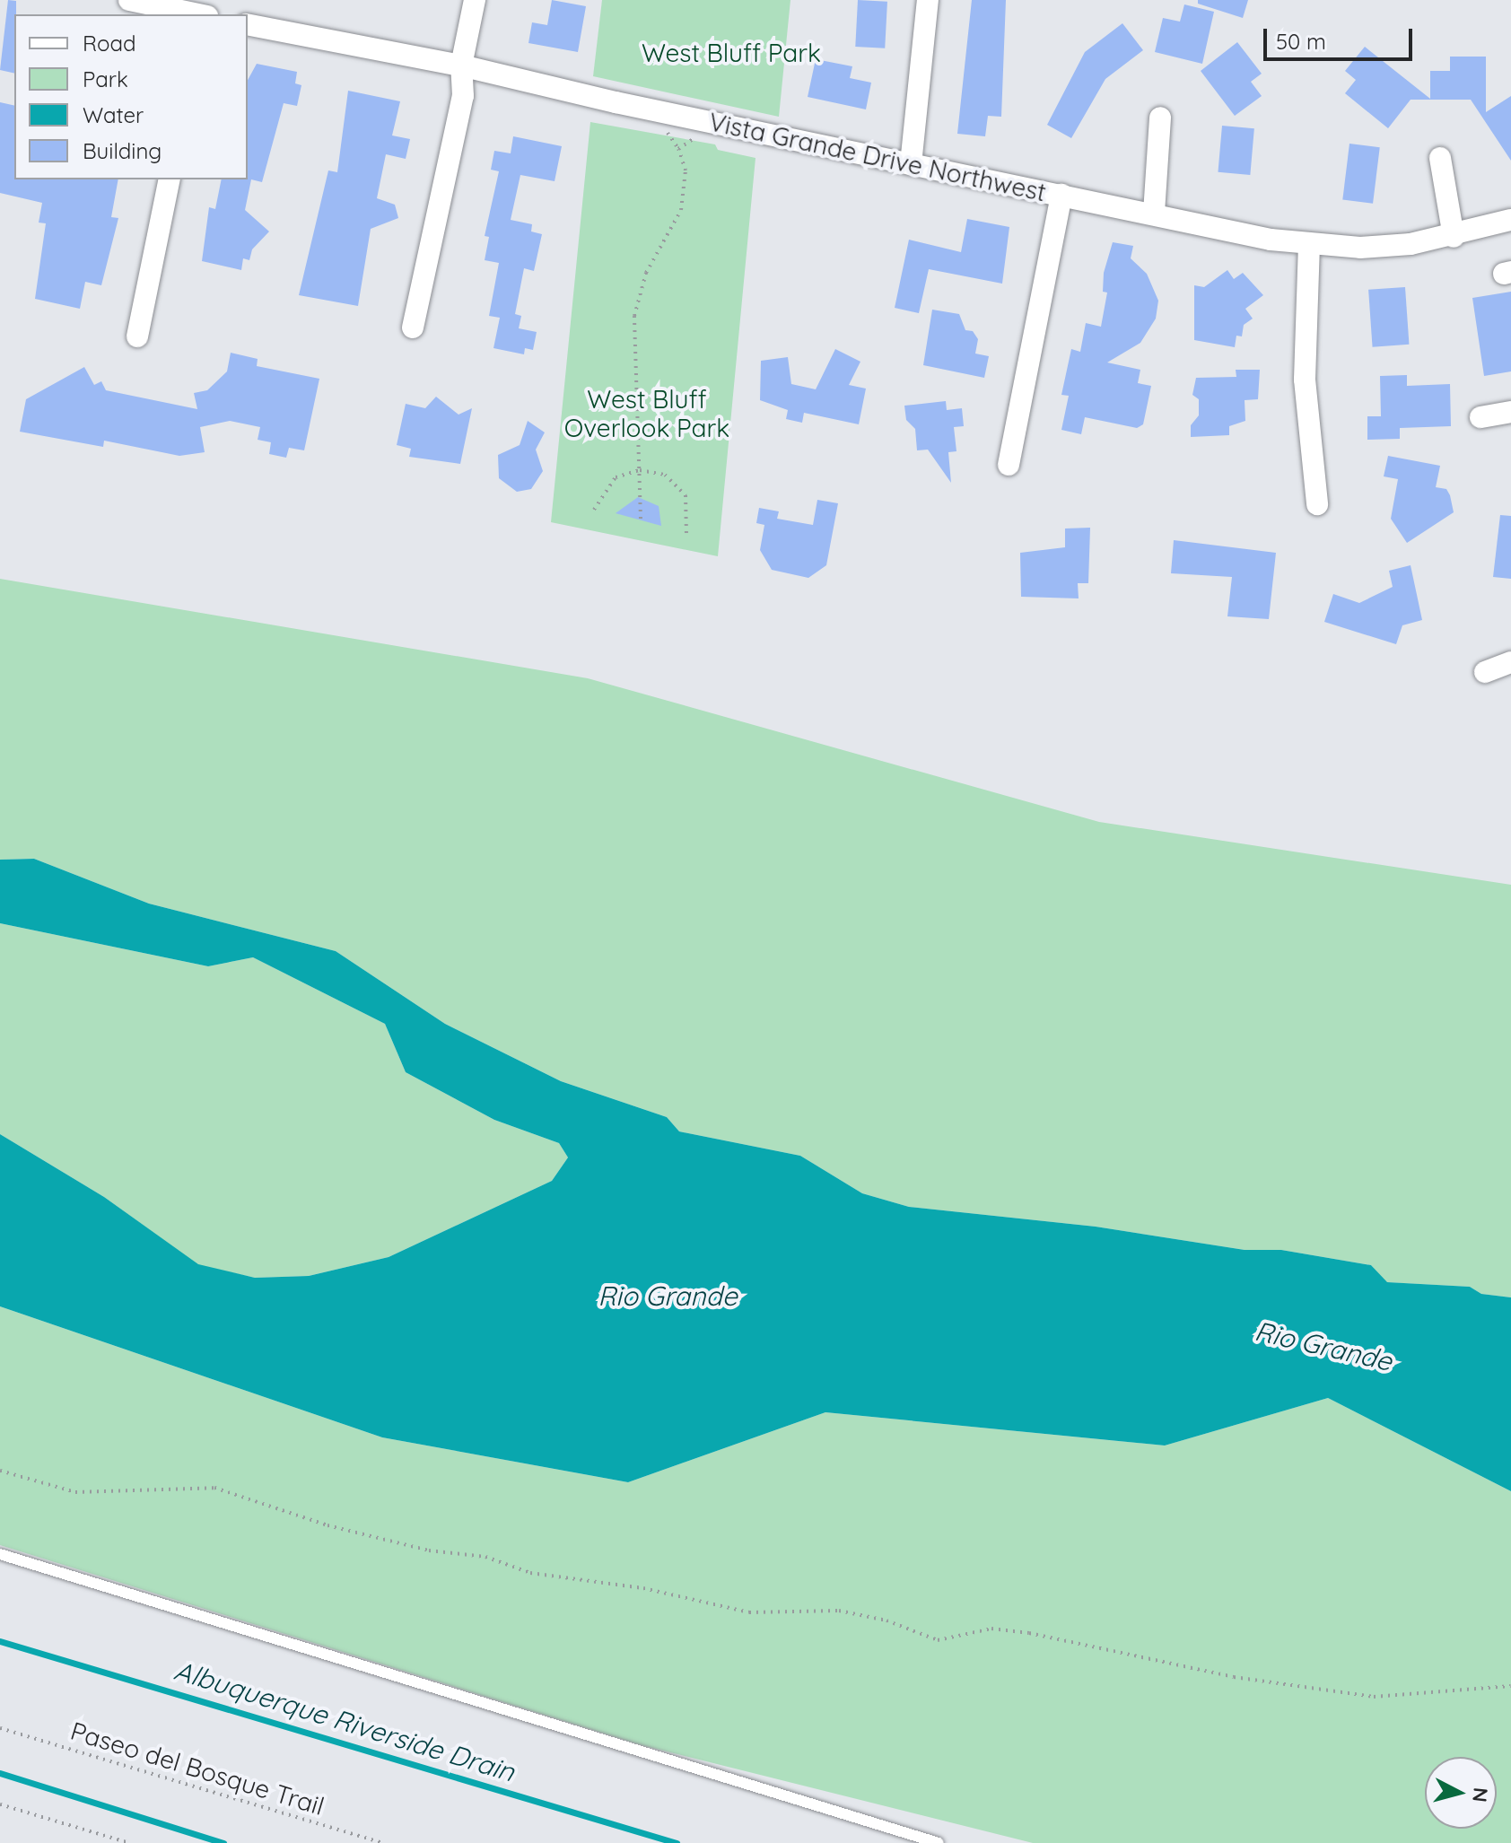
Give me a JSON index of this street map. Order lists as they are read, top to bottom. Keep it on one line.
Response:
{"streets":{"street":["Vista Grande Drive Northwest"],"path":["Paseo del Bosque Trail"]},"water":["Rio Grande","Albuquerque Riverside Drain"],"parks":["West Bluff Park","West Bluff Overlook Park"],"legend":["Road","Park","Water","Building"],"scale_bar":"50 m","north":"right"}
